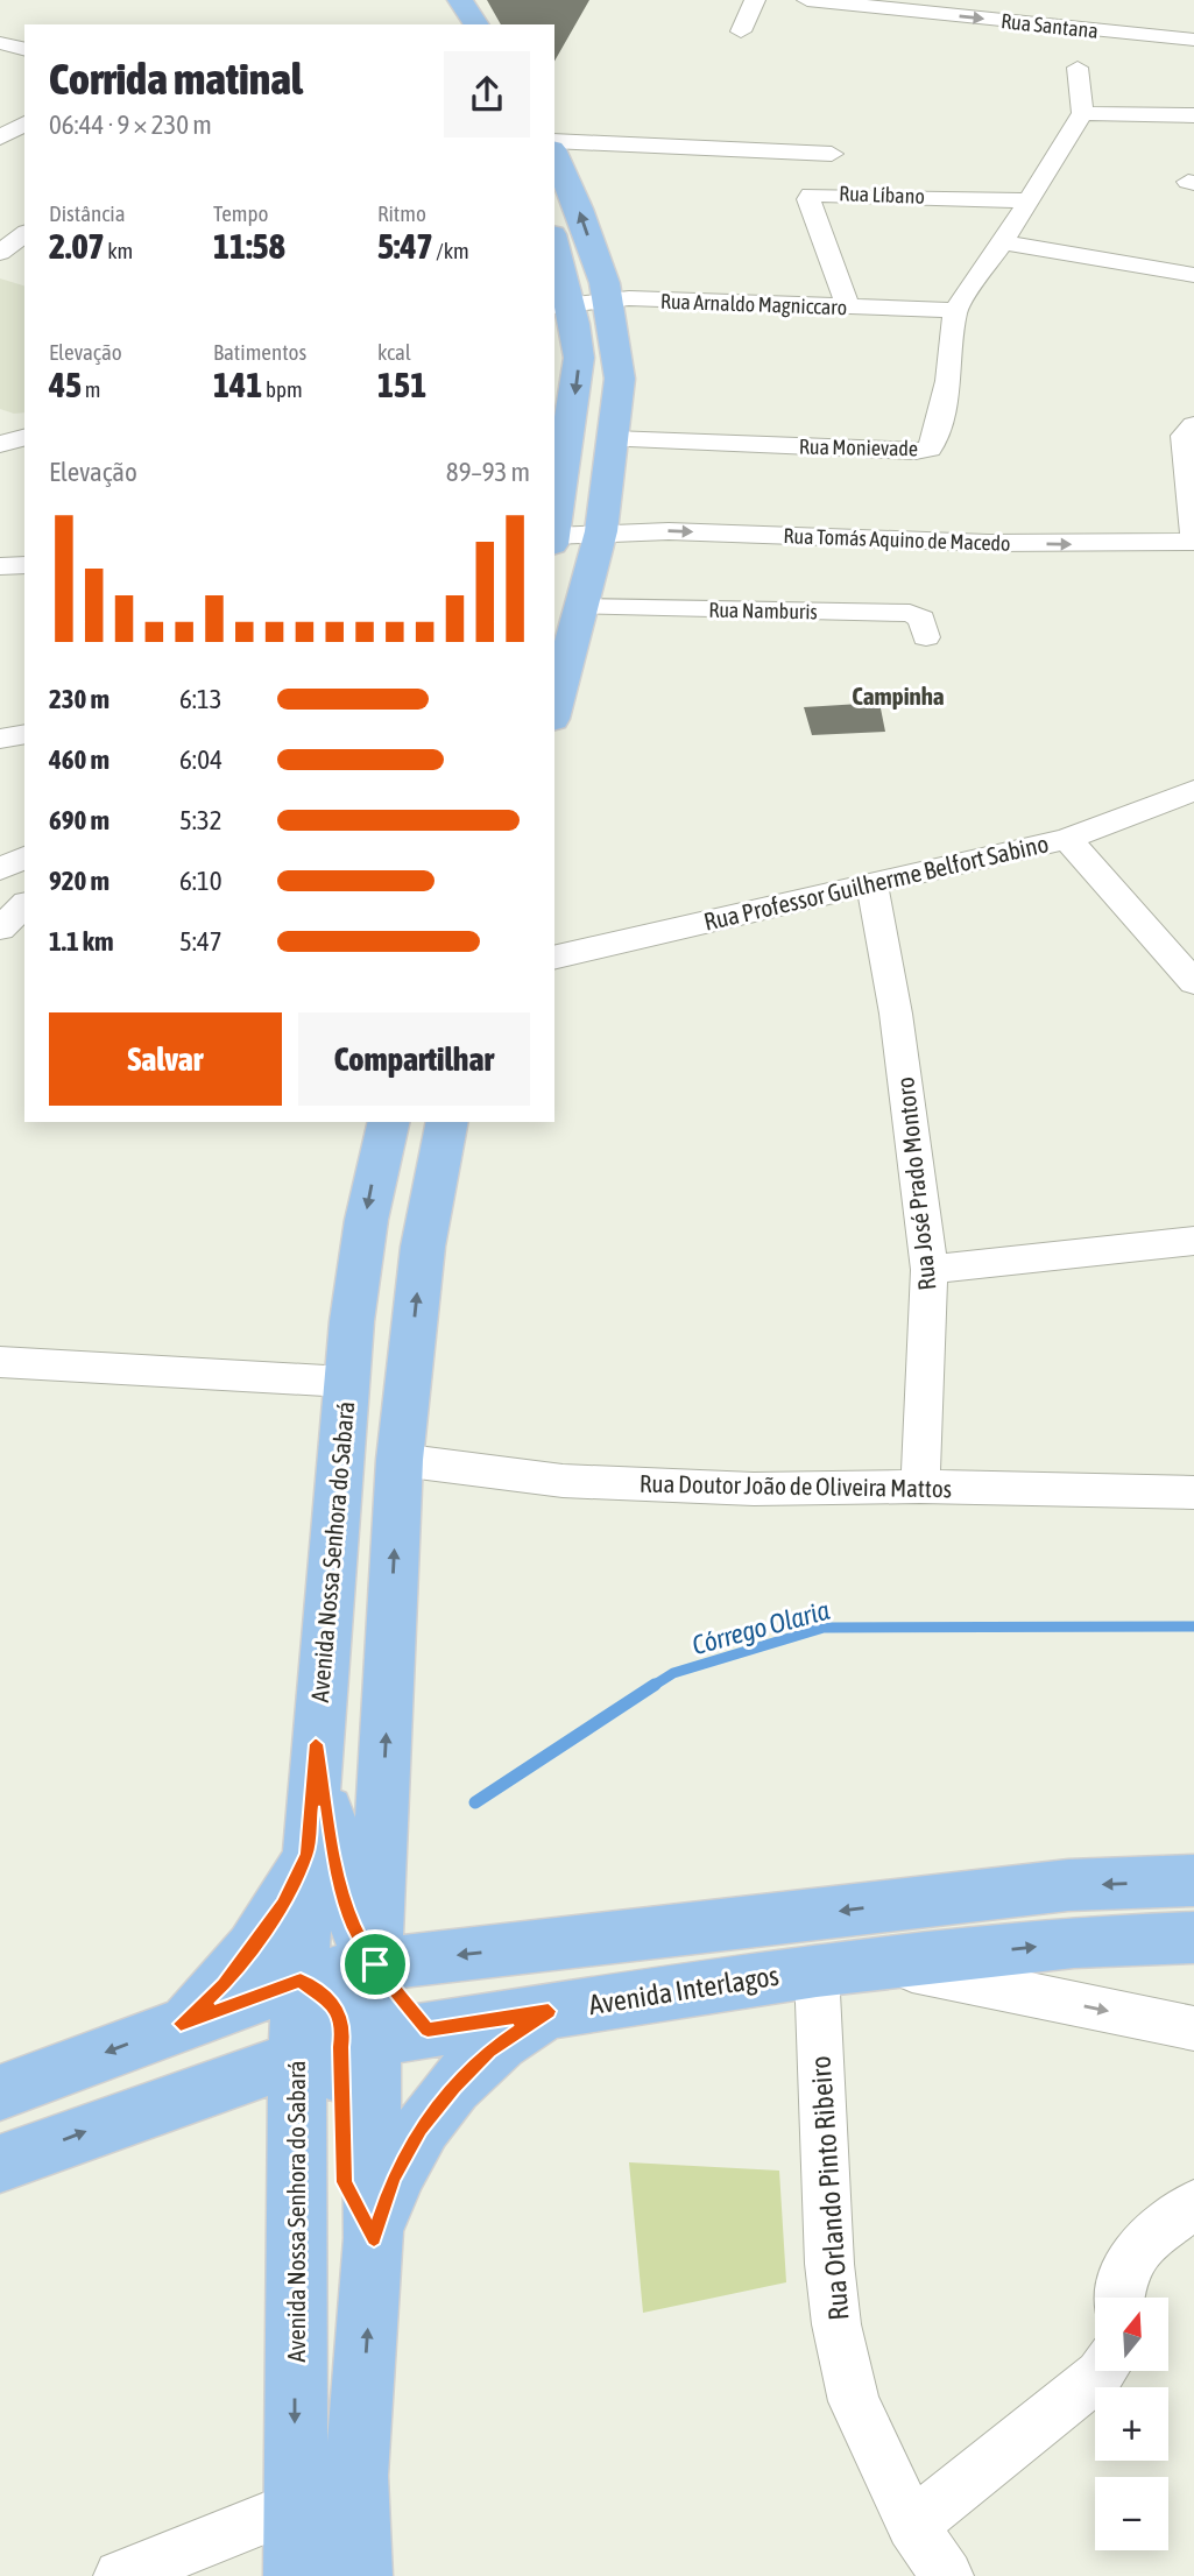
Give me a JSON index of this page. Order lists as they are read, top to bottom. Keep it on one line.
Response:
{"streets":{"main road":["Avenida Nossa Senhora do Sabará","Avenida Interlagos"],"street":["Rua Santana","Rua Líbano","Rua Arnaldo Magniccaro","Rua Monievade","Rua Tomás Aquino de Macedo","Rua Namburis","Rua Professor Guilherme Belfort Sabino","Rua José Prado Montoro","Rua Doutor João de Oliveira Mattos","Rua Orlando Pinto Ribeiro"]},"crossings":[["Rua Líbano","Rua Arnaldo Magniccaro"],["Rua Líbano","Rua Monievade"],["Rua Arnaldo Magniccaro","Rua Monievade"],["Rua Professor Guilherme Belfort Sabino","Rua José Prado Montoro"],["Rua José Prado Montoro","Rua Doutor João de Oliveira Mattos"],["Rua Doutor João de Oliveira Mattos","Avenida Nossa Senhora do Sabará"],["Avenida Nossa Senhora do Sabará","Avenida Interlagos"],["Avenida Interlagos","Rua Orlando Pinto Ribeiro"]],"districts":["Campinha"],"water":["Córrego Olaria"],"north":"top","page":{"heading":["Corrida matinal","06:44 · 9 × 230 m"],"stats":[["Distância","2.07 km"],["Tempo","11:58"],["Ritmo","5:47 /km"],["Elevação","45 m"],["Batimentos","141 bpm"],["kcal","151"]],"chart":["Elevação","89–93 m"],"list":[{"name":"230 m","note":"6:13"},{"name":"460 m","note":"6:04"},{"name":"690 m","note":"5:32"},{"name":"920 m","note":"6:10"},{"name":"1.1 km","note":"5:47"}],"buttons":["Salvar","Compartilhar"],"map_buttons":["+","−"]}}
